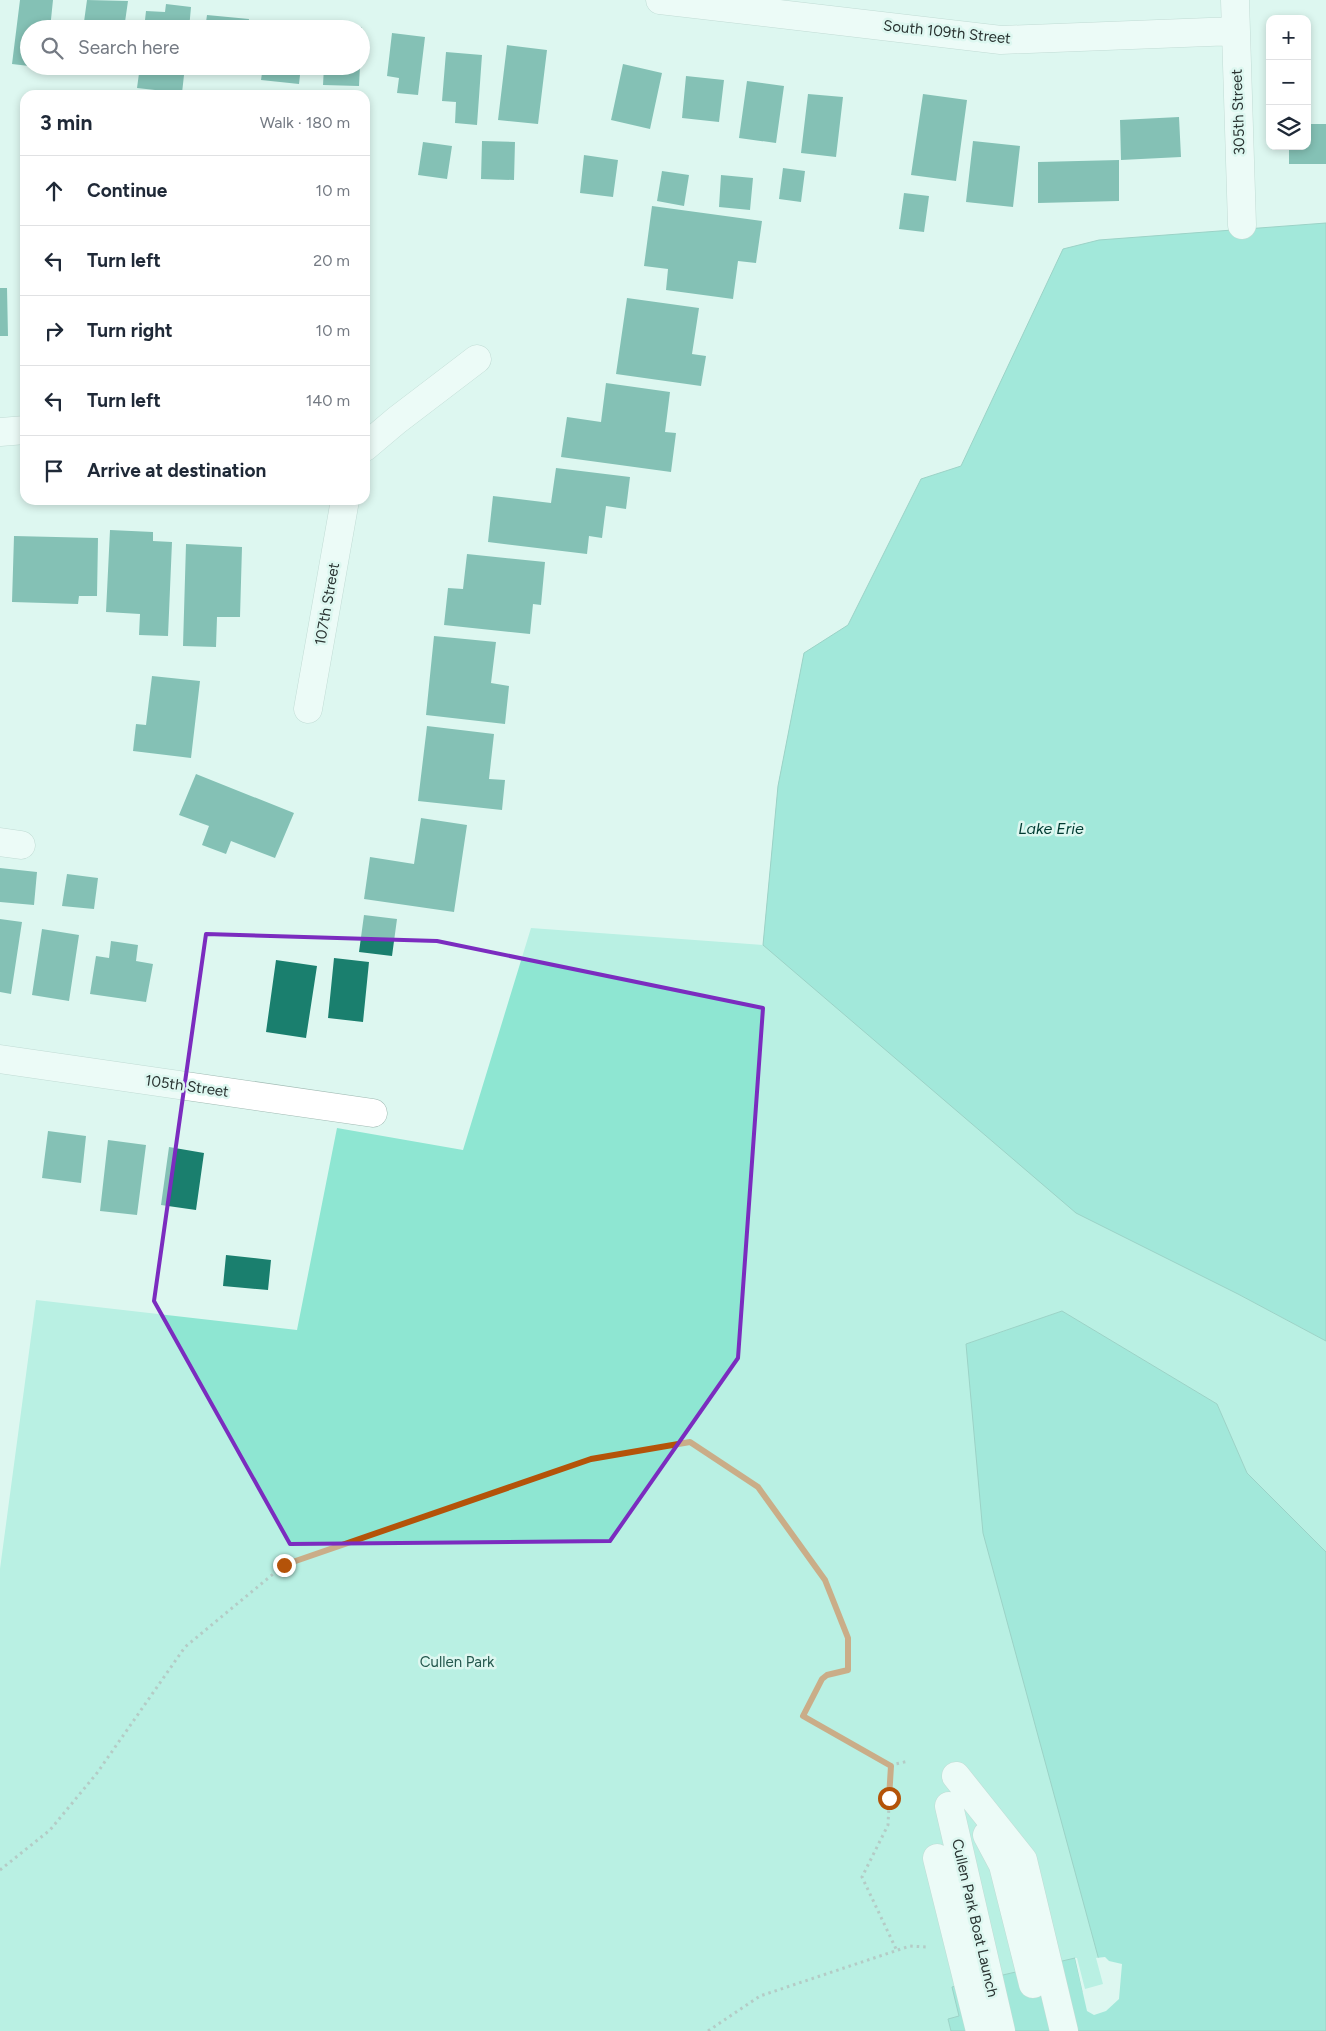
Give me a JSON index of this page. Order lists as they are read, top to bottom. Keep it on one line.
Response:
{"streets":{"street":["South 109th Street","305th Street","107th Street","105th Street","Cullen Park Boat Launch"]},"crossings":[["South 109th Street","305th Street"]],"water":["Lake Erie"],"parks":["Cullen Park"],"page":{"map_buttons":["+","−"],"search":"Search here","heading":["3 min","Walk · 180 m"],"list":[["Continue","10 m"],["Turn left","20 m"],["Turn right","10 m"],["Turn left","140 m"],"Arrive at destination"]}}
